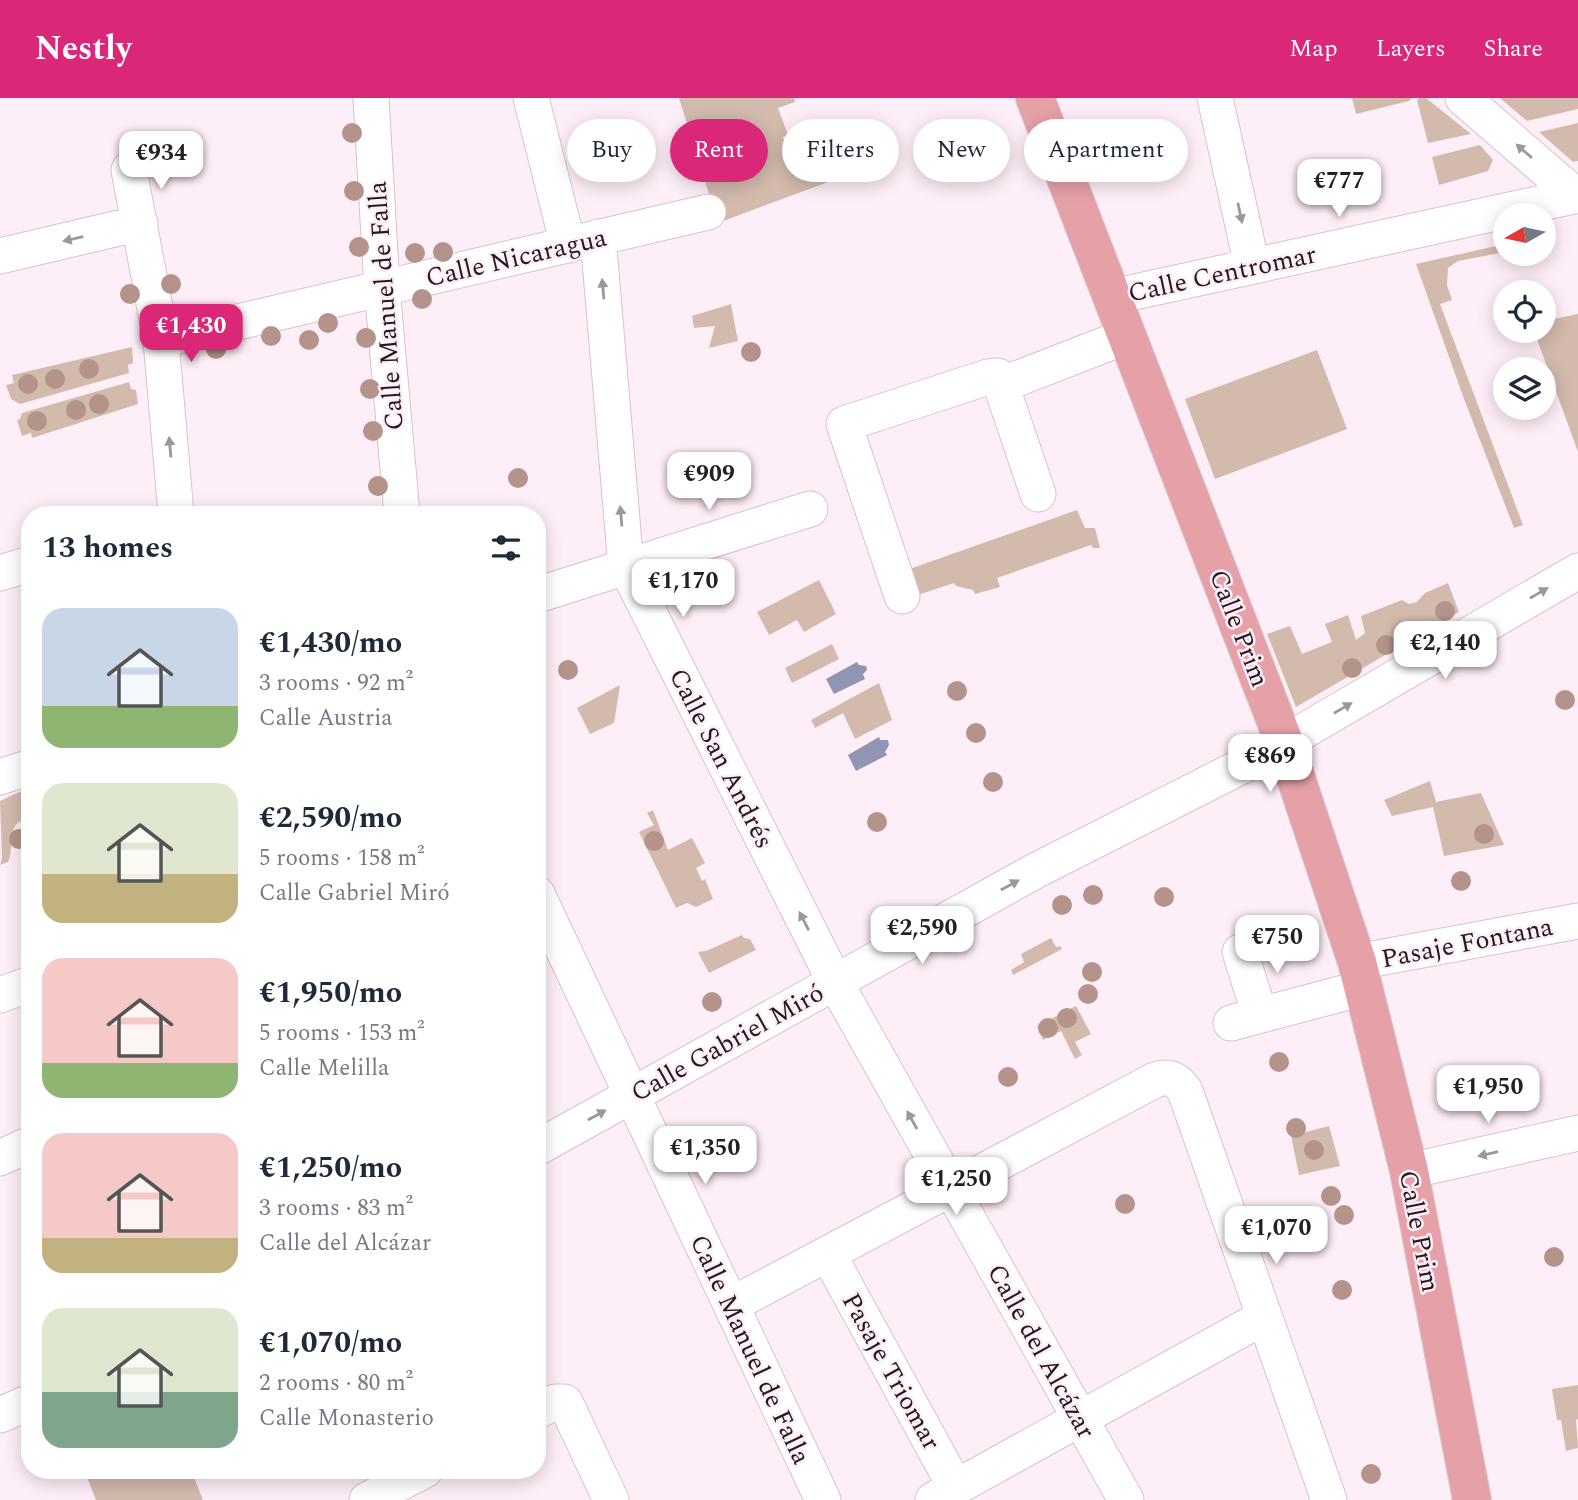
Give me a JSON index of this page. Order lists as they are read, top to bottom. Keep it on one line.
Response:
{"streets":{"main road":["Calle Prim"],"street":["Calle Nicaragua","Calle Centromar","Calle Manuel de Falla","Calle San Andrés","Pasaje Fontana","Calle Gabriel Miró","Calle del Alcázar","Pasaje Triomar"]},"crossings":[["Calle Nicaragua","Calle Manuel de Falla"],["Calle Nicaragua","Calle San Andrés"],["Calle Centromar","Calle Prim"],["Calle Manuel de Falla","Calle Gabriel Miró"],["Calle Prim","Pasaje Fontana"],["Calle Prim","Calle Gabriel Miró"],["Calle San Andrés","Calle Gabriel Miró"],["Calle San Andrés","Calle del Alcázar"],["Calle Gabriel Miró","Calle del Alcázar"]],"one_way":["Calle San Andrés","Calle Gabriel Miró","Calle del Alcázar"],"north":"left","page":{"header":"Nestly","nav":["Map","Layers","Share"],"chip":["Buy","Rent","Filters","New","Apartment"],"price":["€934","€777","€1,430","€909","€1,170","€2,140","€869","€2,590","€750","€1,950","€1,350","€1,250","€1,070"],"heading":"13 homes","list":[{"name":"€1,430/mo","note":"3 rooms · 92 m² · Calle Austria"},{"name":"€2,590/mo","note":"5 rooms · 158 m² · Calle Gabriel Miró"},{"name":"€1,950/mo","note":"5 rooms · 153 m² · Calle Melilla"},{"name":"€1,250/mo","note":"3 rooms · 83 m² · Calle del Alcázar"},{"name":"€1,070/mo","note":"2 rooms · 80 m² · Calle Monasterio"}]}}
